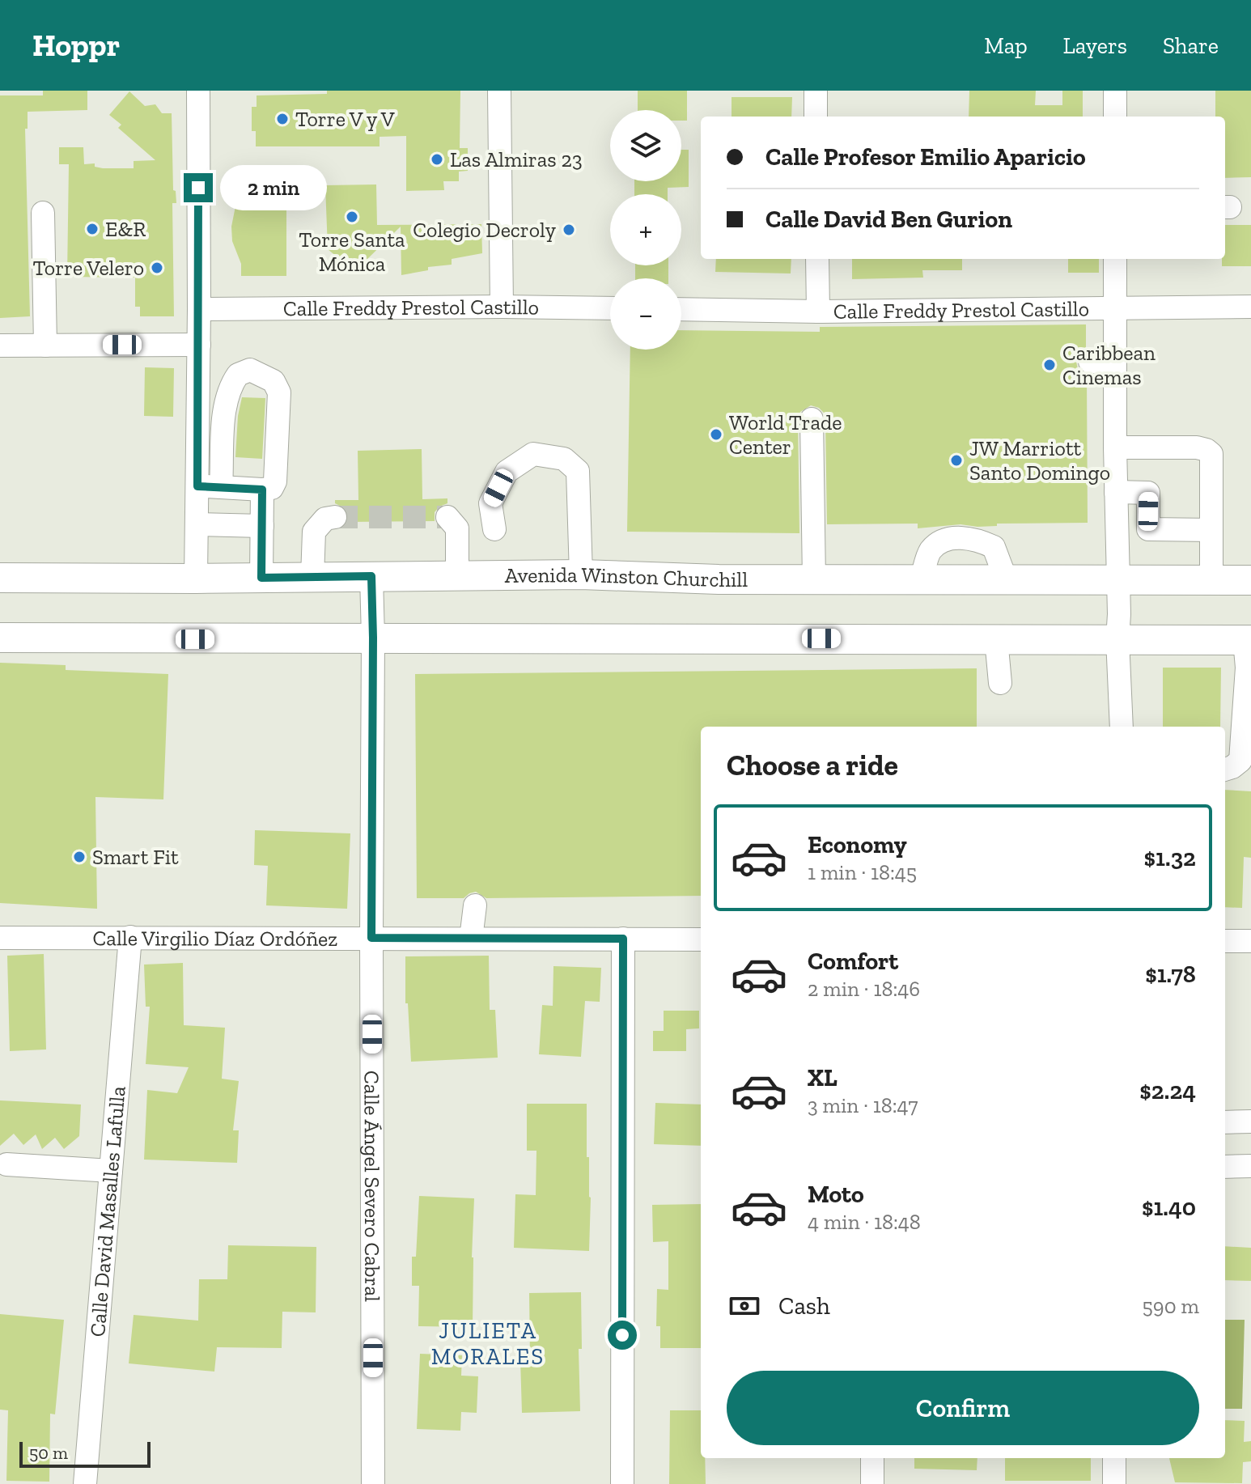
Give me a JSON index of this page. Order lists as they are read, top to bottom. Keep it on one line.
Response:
{"streets":{"main road":["Avenida Winston Churchill"],"street":["Calle Freddy Prestol Castillo","Calle Virgilio Díaz Ordóñez","Calle Ángel Severo Cabral","Calle David Masalles Lafulla"]},"crossings":[["Avenida Winston Churchill","Calle Ángel Severo Cabral"],["Calle Virgilio Díaz Ordóñez","Calle Ángel Severo Cabral"],["Calle Virgilio Díaz Ordóñez","Calle David Masalles Lafulla"]],"districts":["JULIETA MORALES"],"places":["Torre V y V","Las Almiras 23","Torre Santa Mónica","E&R","Colegio Decroly","Torre Velero","Caribbean Cinemas","World Trade Center","JW Marriott Santo Domingo","Smart Fit"],"scale_bar":"50 m","page":{"header":"Hoppr","nav":["Map","Layers","Share"],"map_buttons":["+","−"],"banner":["Calle Profesor Emilio Aparicio","Calle David Ben Gurion"],"bubble":"2 min","heading":"Choose a ride","list":[{"name":"Economy","note":"1 min · 18:45","value":"$1.32"},{"name":"Comfort","note":"2 min · 18:46","value":"$1.78"},{"name":"XL","note":"3 min · 18:47","value":"$2.24"},{"name":"Moto","note":"4 min · 18:48","value":"$1.40"}],"pay":["Cash","590 m"],"buttons":"Confirm","scale":"50 m"}}
